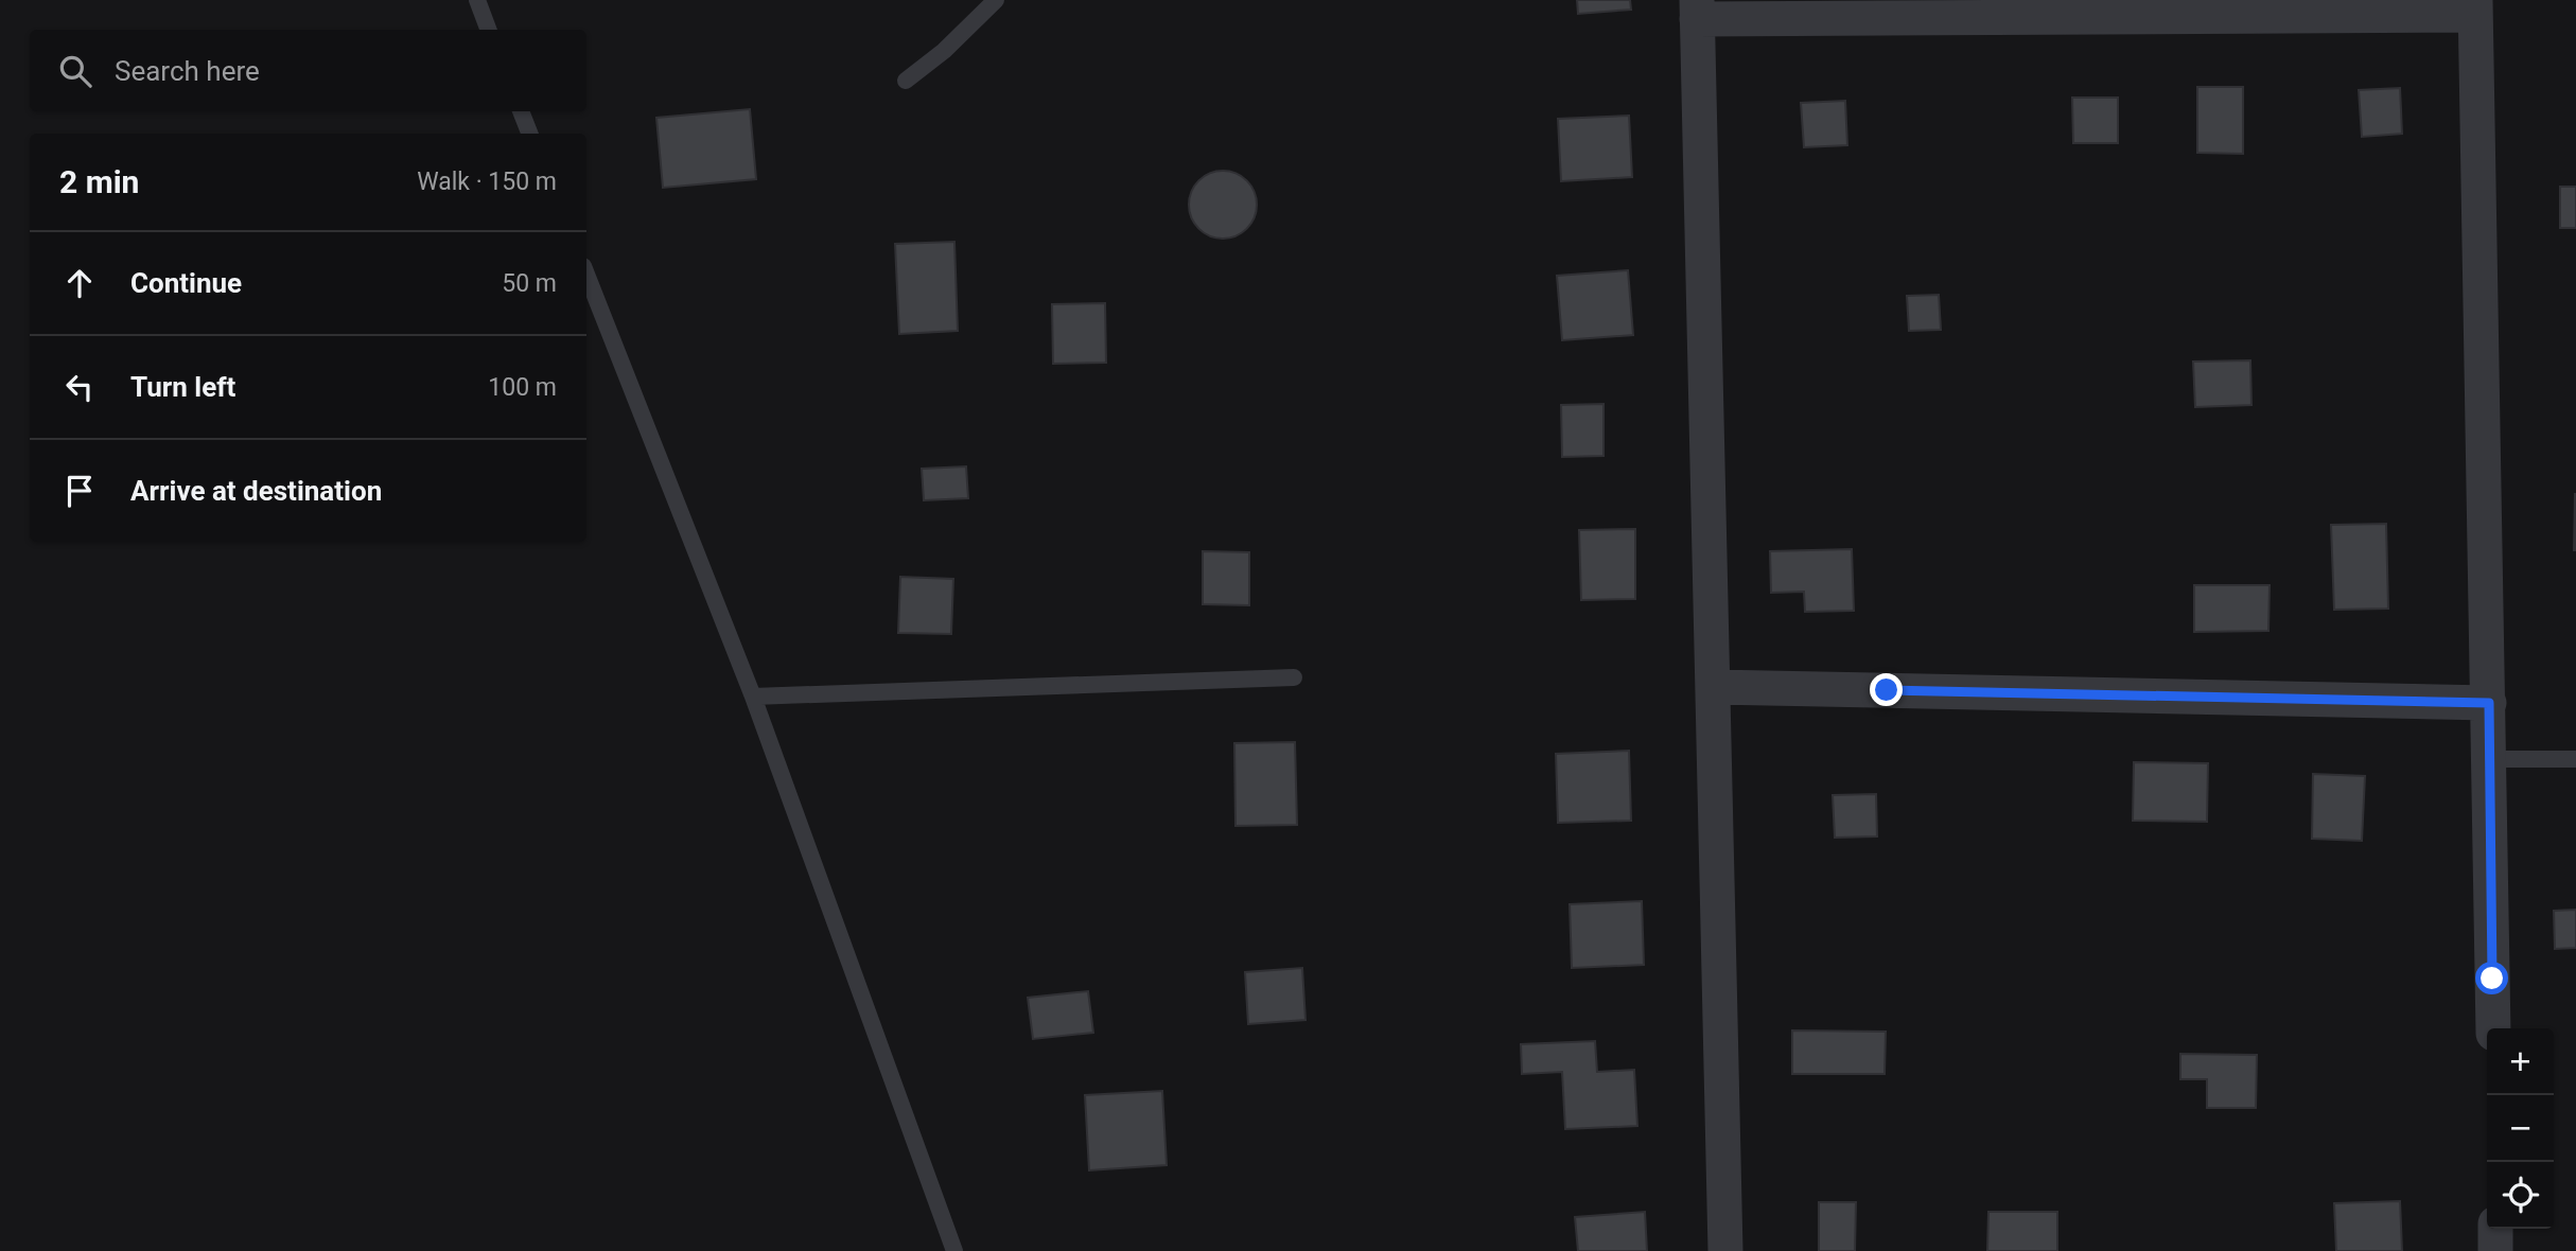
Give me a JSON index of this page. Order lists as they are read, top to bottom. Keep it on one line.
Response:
{"page":{"search":"Search here","heading":["2 min","Walk · 150 m"],"list":[["Continue","50 m"],["Turn left","100 m"],"Arrive at destination"],"map_buttons":["+","−"]}}
